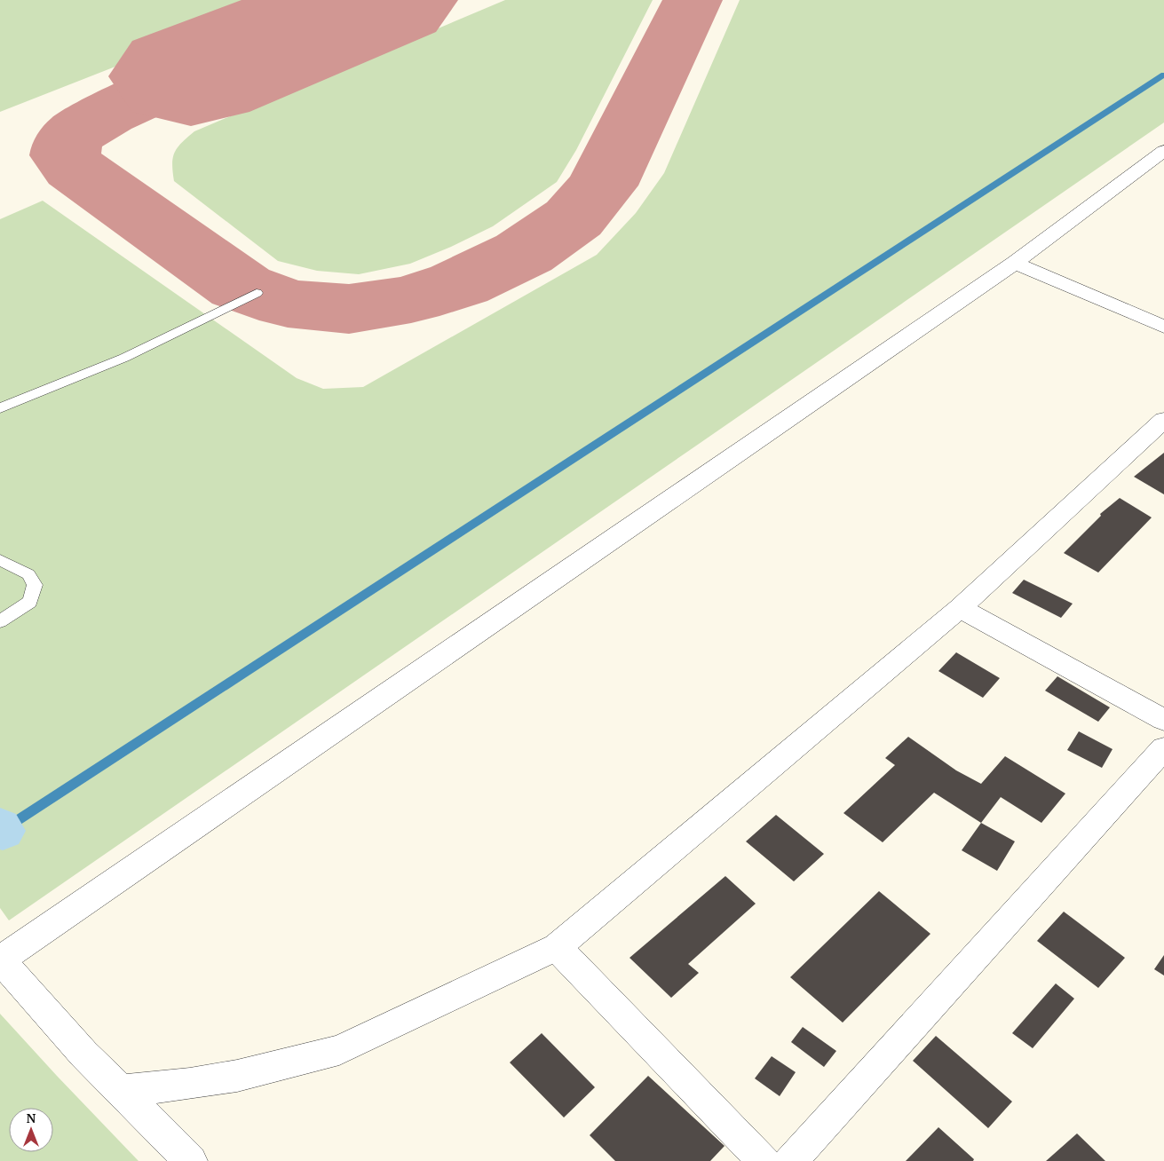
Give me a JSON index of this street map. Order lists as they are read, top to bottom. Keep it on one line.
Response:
{"north":"top"}
